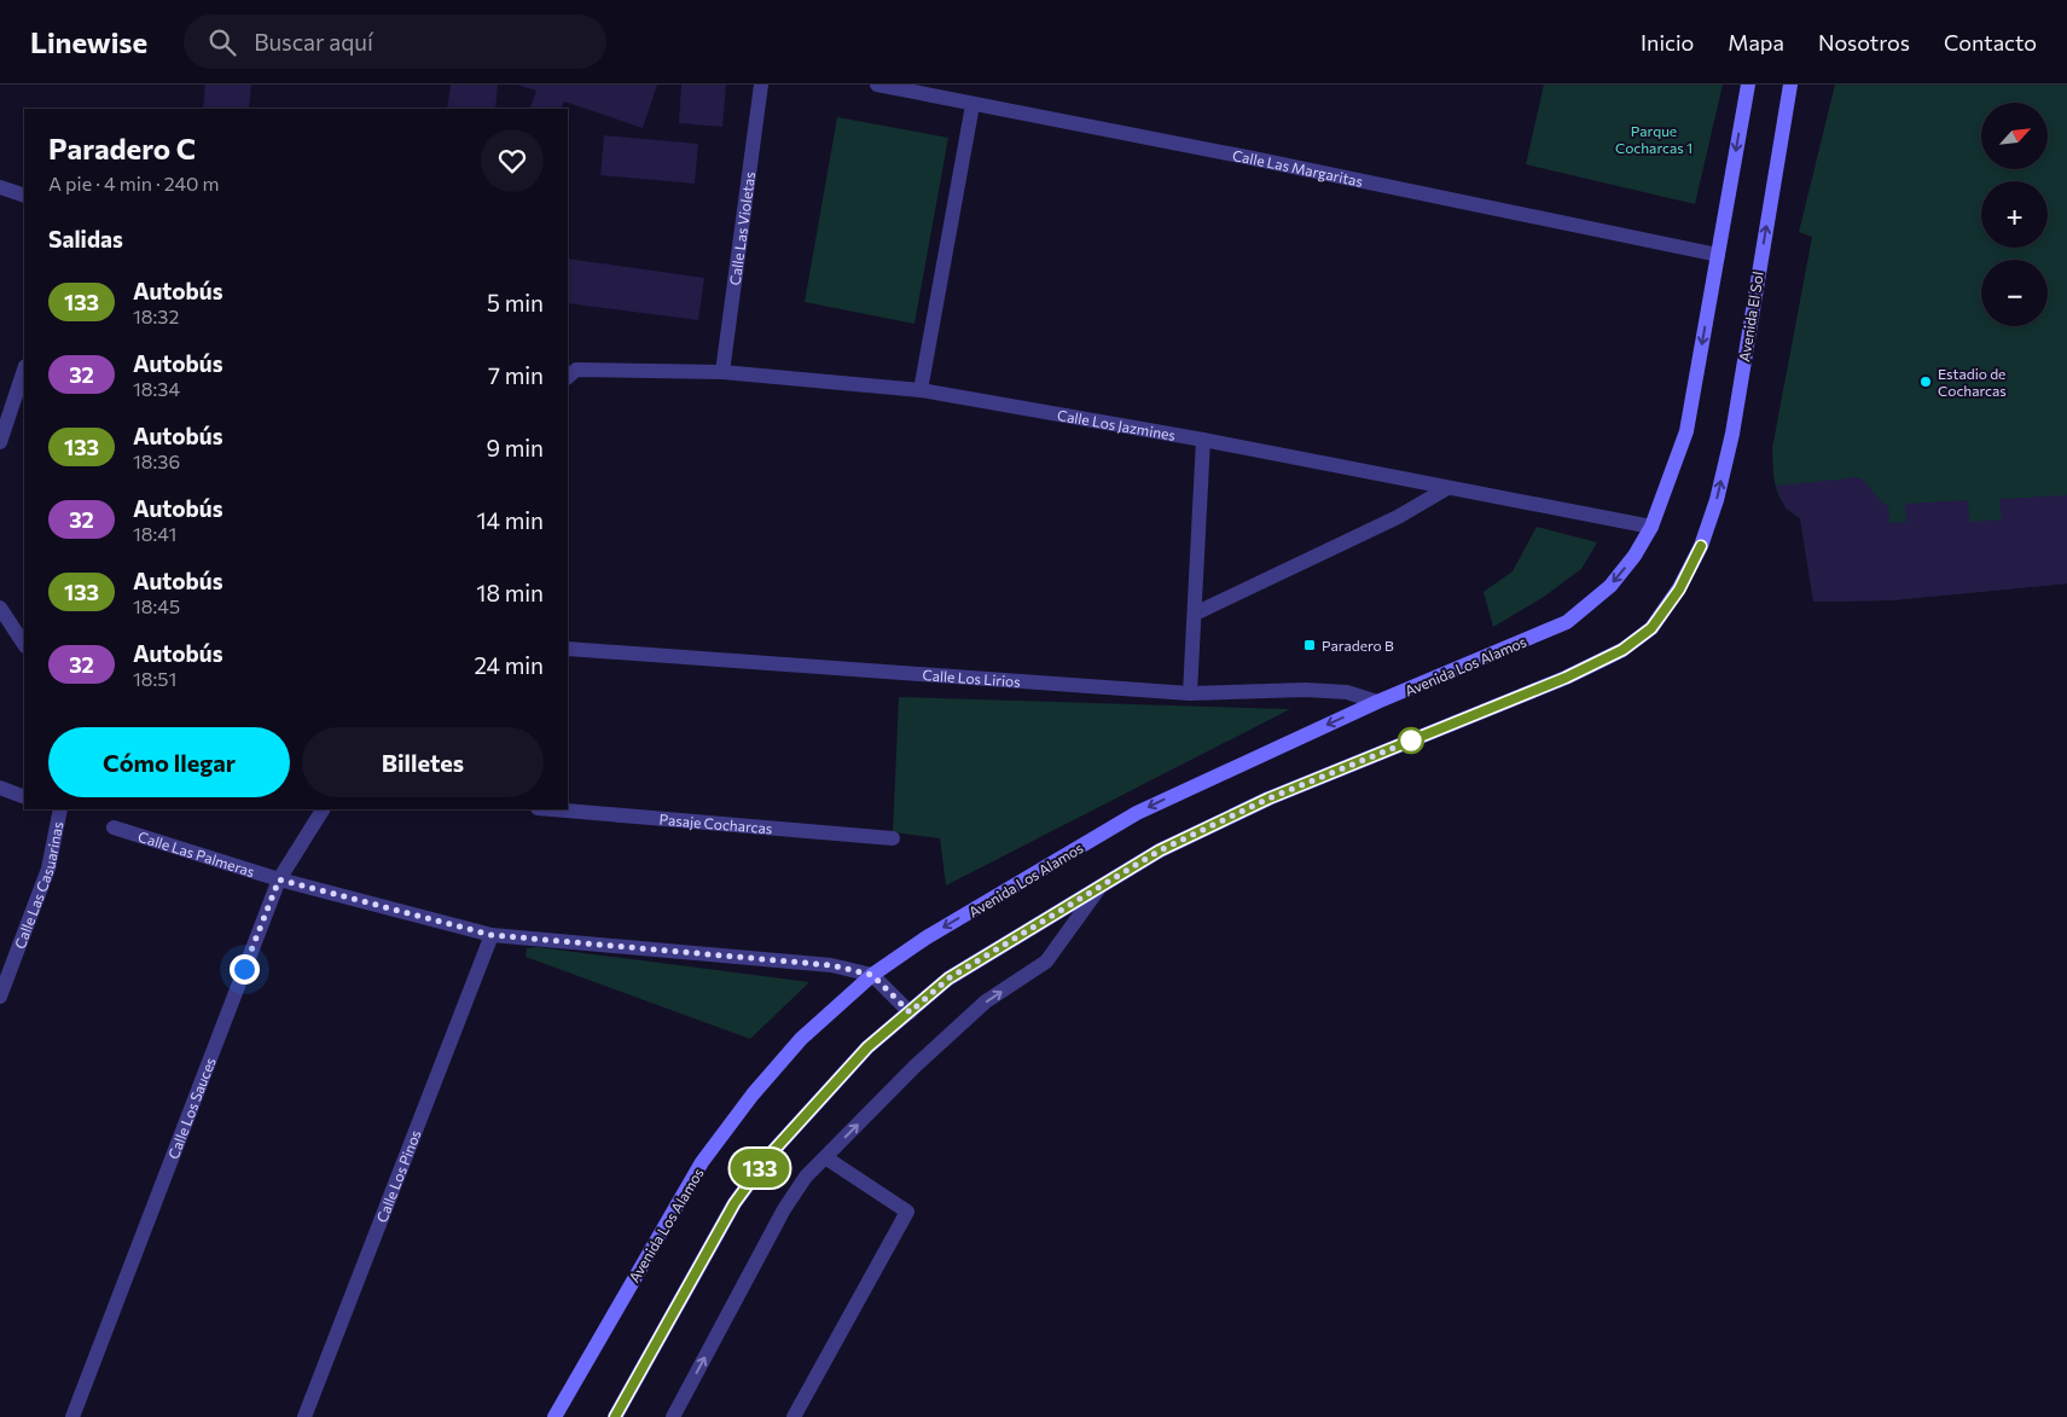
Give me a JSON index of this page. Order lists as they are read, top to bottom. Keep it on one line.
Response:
{"streets":{"main road":["Avenida El Sol","Avenida Los Alamos"],"street":["Calle Las Margaritas","Calle Las Violetas","Calle Los Jazmines","Calle Los Lirios","Pasaje Cocharcas","Calle Las Palmeras","Calle Las Casuarinas","Calle Los Sauces","Calle Los Pinos"]},"crossings":[["Calle Las Violetas","Calle Los Jazmines"],["Calle Los Jazmines","Avenida Los Alamos"],["Avenida Los Alamos","Calle Los Lirios"],["Avenida Los Alamos","Calle Las Palmeras"],["Calle Las Palmeras","Calle Los Sauces"],["Calle Las Palmeras","Calle Los Pinos"]],"one_way":["Avenida El Sol","Avenida Los Alamos"],"parks":["Parque Cocharcas 1"],"places":{"other":["Estadio de Cocharcas"],"transit":["Paradero B"]},"lines":["bus line 133"],"north":"top right","page":{"header":"Linewise","search":"Buscar aquí","nav":["Inicio","Mapa","Nosotros","Contacto"],"on_map":"133","map_buttons":["+","−"],"heading":[["Paradero C","A pie · 4 min · 240 m"],"Salidas"],"list":[{"mark":"133","name":"Autobús","note":"18:32","value":"5 min"},{"mark":"32","name":"Autobús","note":"18:34","value":"7 min"},{"mark":"133","name":"Autobús","note":"18:36","value":"9 min"},{"mark":"32","name":"Autobús","note":"18:41","value":"14 min"},{"mark":"133","name":"Autobús","note":"18:45","value":"18 min"},{"mark":"32","name":"Autobús","note":"18:51","value":"24 min"}],"buttons":["Cómo llegar","Billetes"]}}
